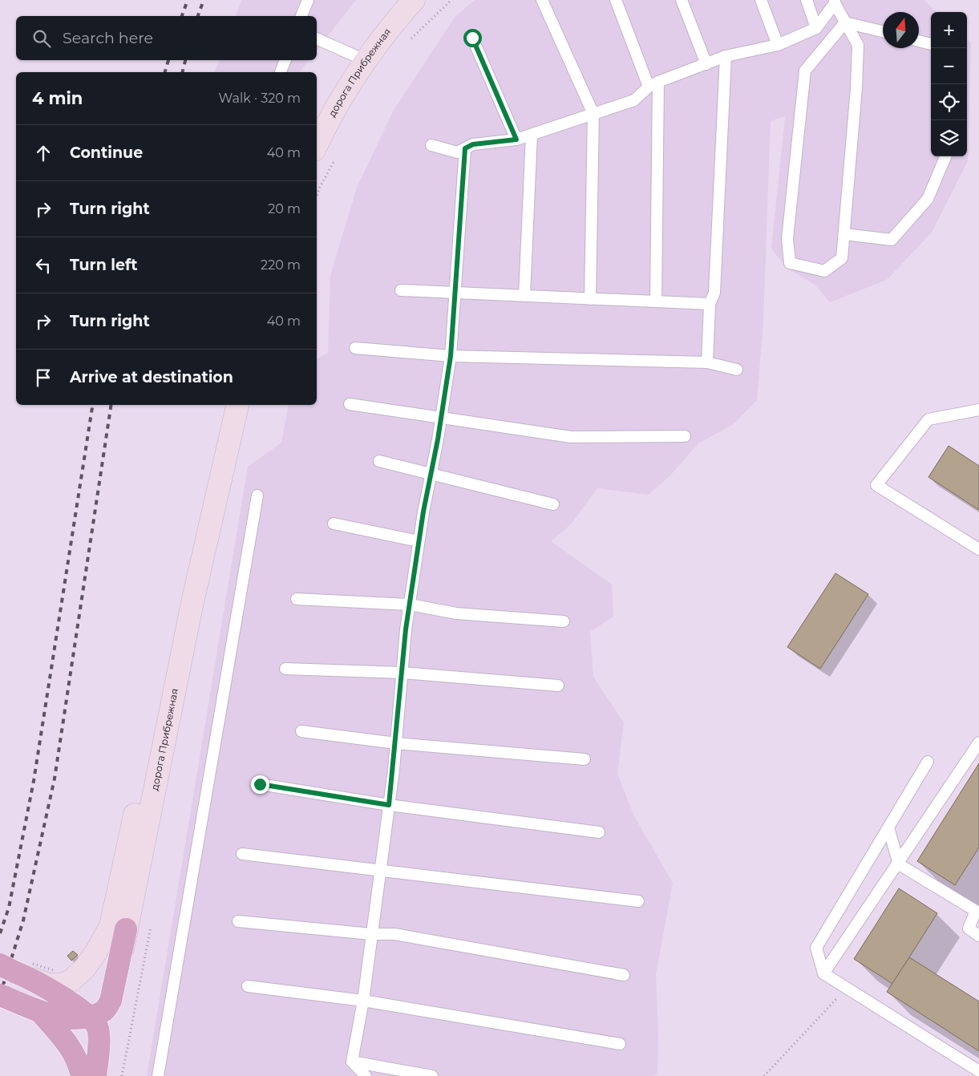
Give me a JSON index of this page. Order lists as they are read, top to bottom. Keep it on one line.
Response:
{"streets":{"main road":["дорога Прибрежная"]},"north":"top","page":{"map_buttons":["+","−"],"search":"Search here","heading":["4 min","Walk · 320 m"],"list":[["Continue","40 m"],["Turn right","20 m"],["Turn left","220 m"],["Turn right","40 m"],"Arrive at destination"]}}
